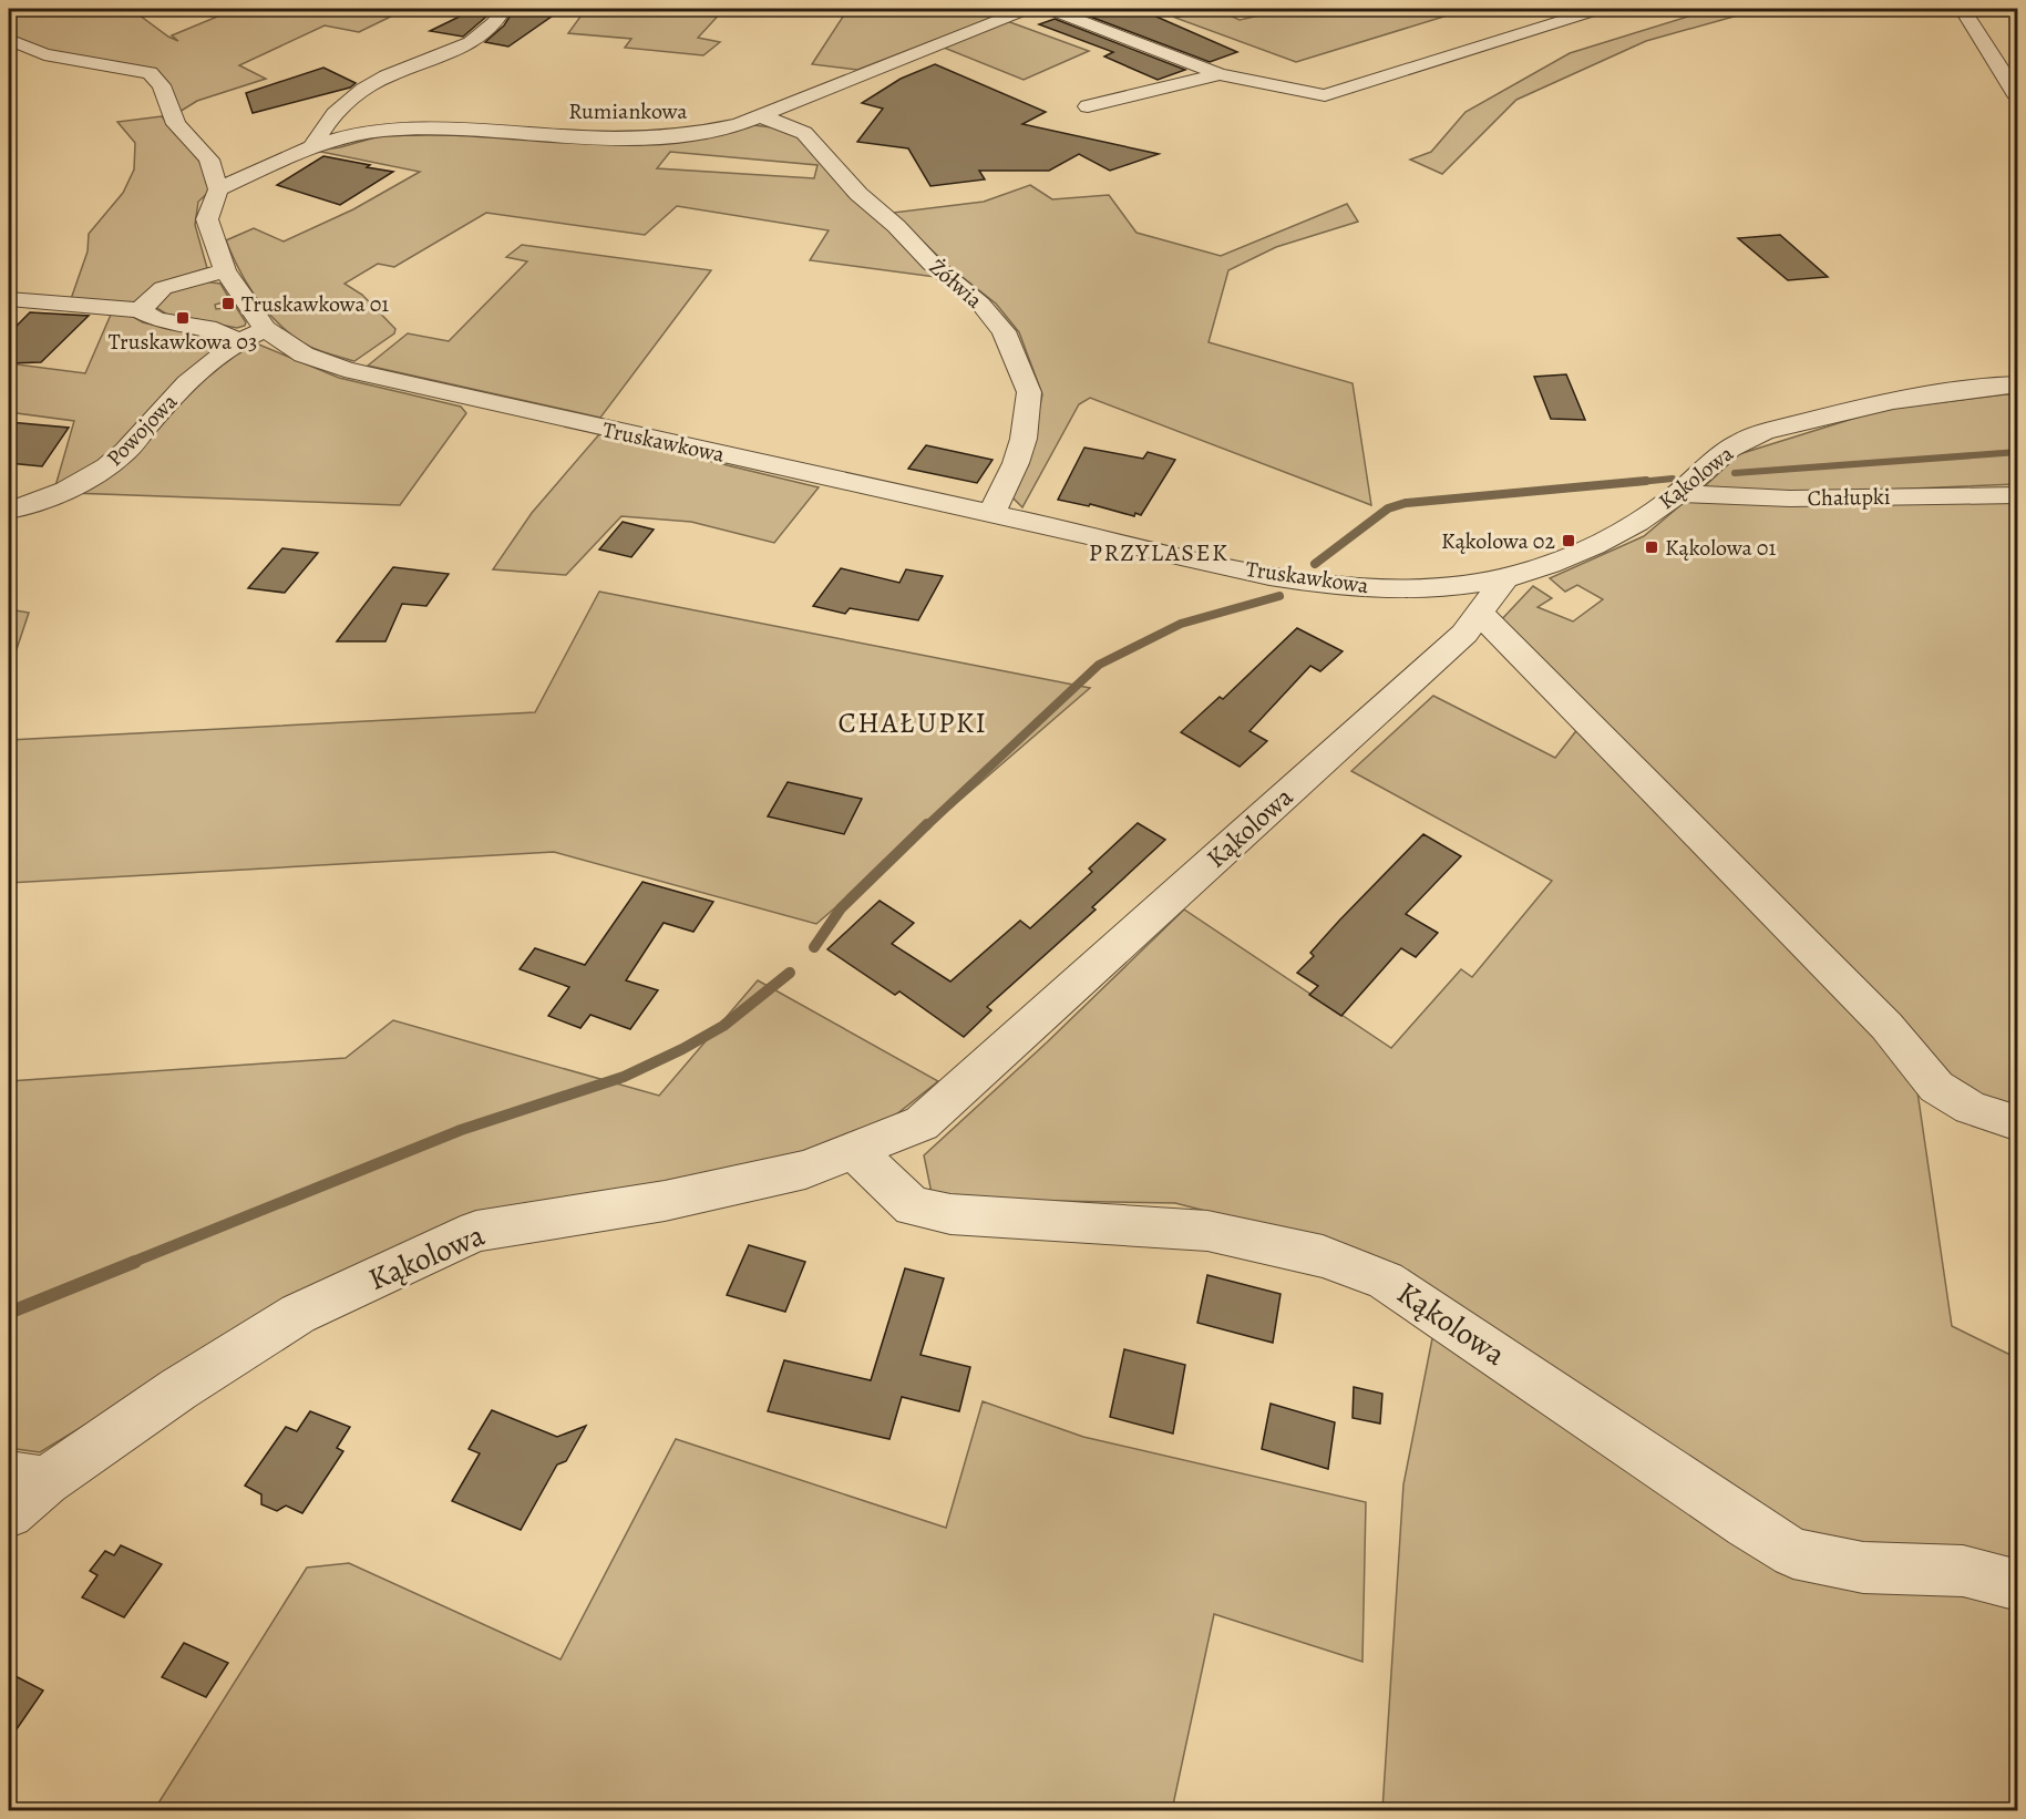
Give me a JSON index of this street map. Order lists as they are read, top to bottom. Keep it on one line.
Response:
{"streets":{"street":["Rumiankowa","Żółwia","Powojowa","Truskawkowa","Kąkolowa","Chałupki"]},"crossings":[["Rumiankowa","Żółwia"],["Rumiankowa","Truskawkowa"],["Żółwia","Truskawkowa"],["Powojowa","Truskawkowa"],["Truskawkowa","Kąkolowa"],["Kąkolowa","Chałupki"]],"districts":["PRZYLASEK","CHAŁUPKI"],"places":{"transit":["Truskawkowa 01","Truskawkowa 03","Kąkolowa 02","Kąkolowa 01"]}}
